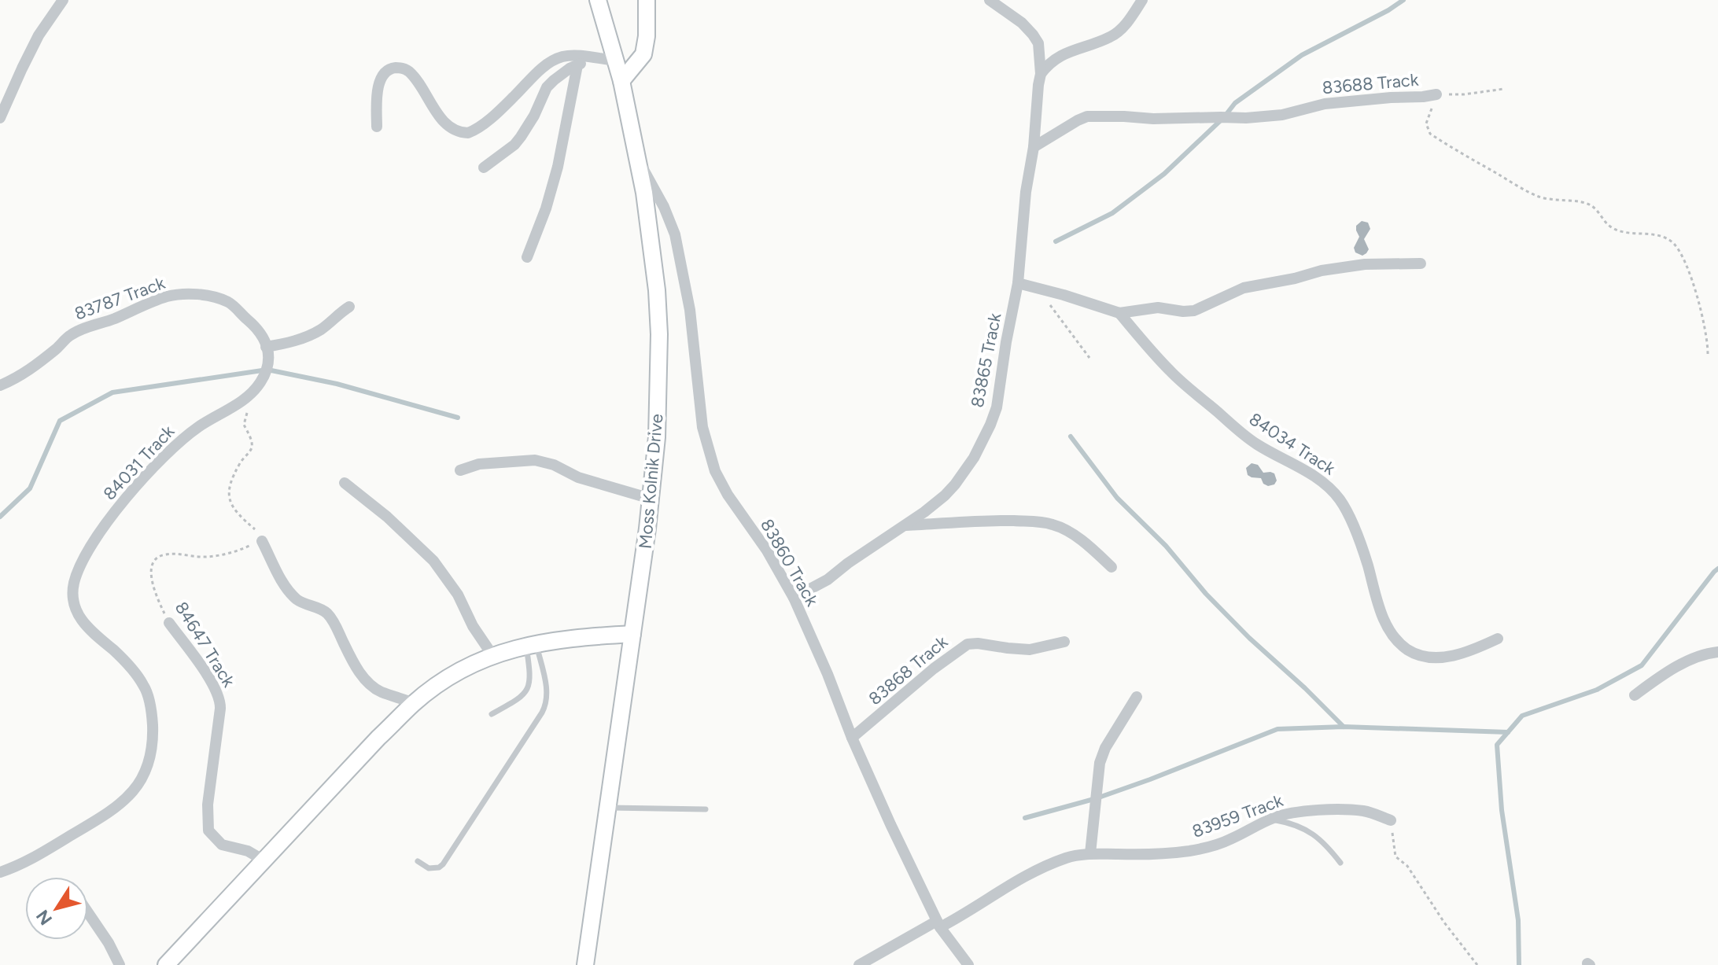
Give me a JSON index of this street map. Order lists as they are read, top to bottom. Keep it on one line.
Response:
{"streets":{"main road":["Moss Kolnik Drive"],"street":["83688 Track","83787 Track","83865 Track","84034 Track","84031 Track","83860 Track","84647 Track","83868 Track","83959 Track"]},"crossings":[["83688 Track","83865 Track"],["83865 Track","83860 Track"],["Moss Kolnik Drive","83860 Track"],["83860 Track","83868 Track"],["83860 Track","83959 Track"]],"north":"bottom left"}
